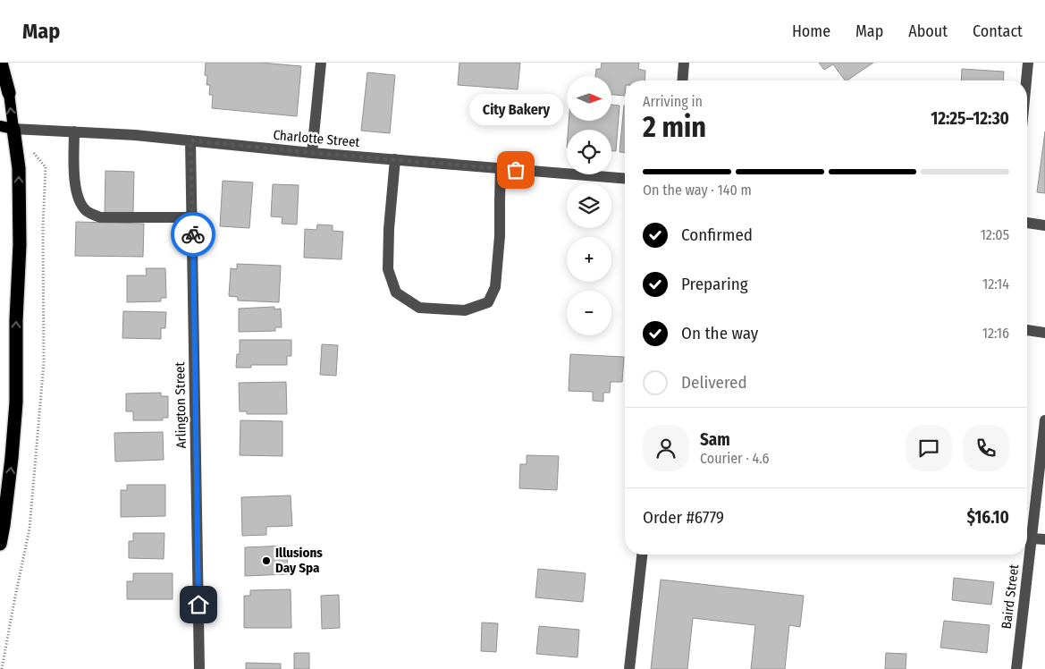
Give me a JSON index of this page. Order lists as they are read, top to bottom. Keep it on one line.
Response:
{"streets":{"street":["Charlotte Street","Arlington Street","Baird Street"]},"crossings":[["Charlotte Street","Arlington Street"]],"places":["City Bakery","Illusions Day Spa"],"north":"right","page":{"header":"Map","nav":["Home","Map","About","Contact"],"map_buttons":["+","−"],"heading":["2 min","Arriving in","12:25–12:30"],"panel":["Sam","Courier · 4.6","Order #6779","$16.10"],"bubble":"City Bakery","bar":"On the way · 140 m","list":[["Confirmed","12:05"],["Preparing","12:14"],["On the way","12:16"],"Delivered"]}}
